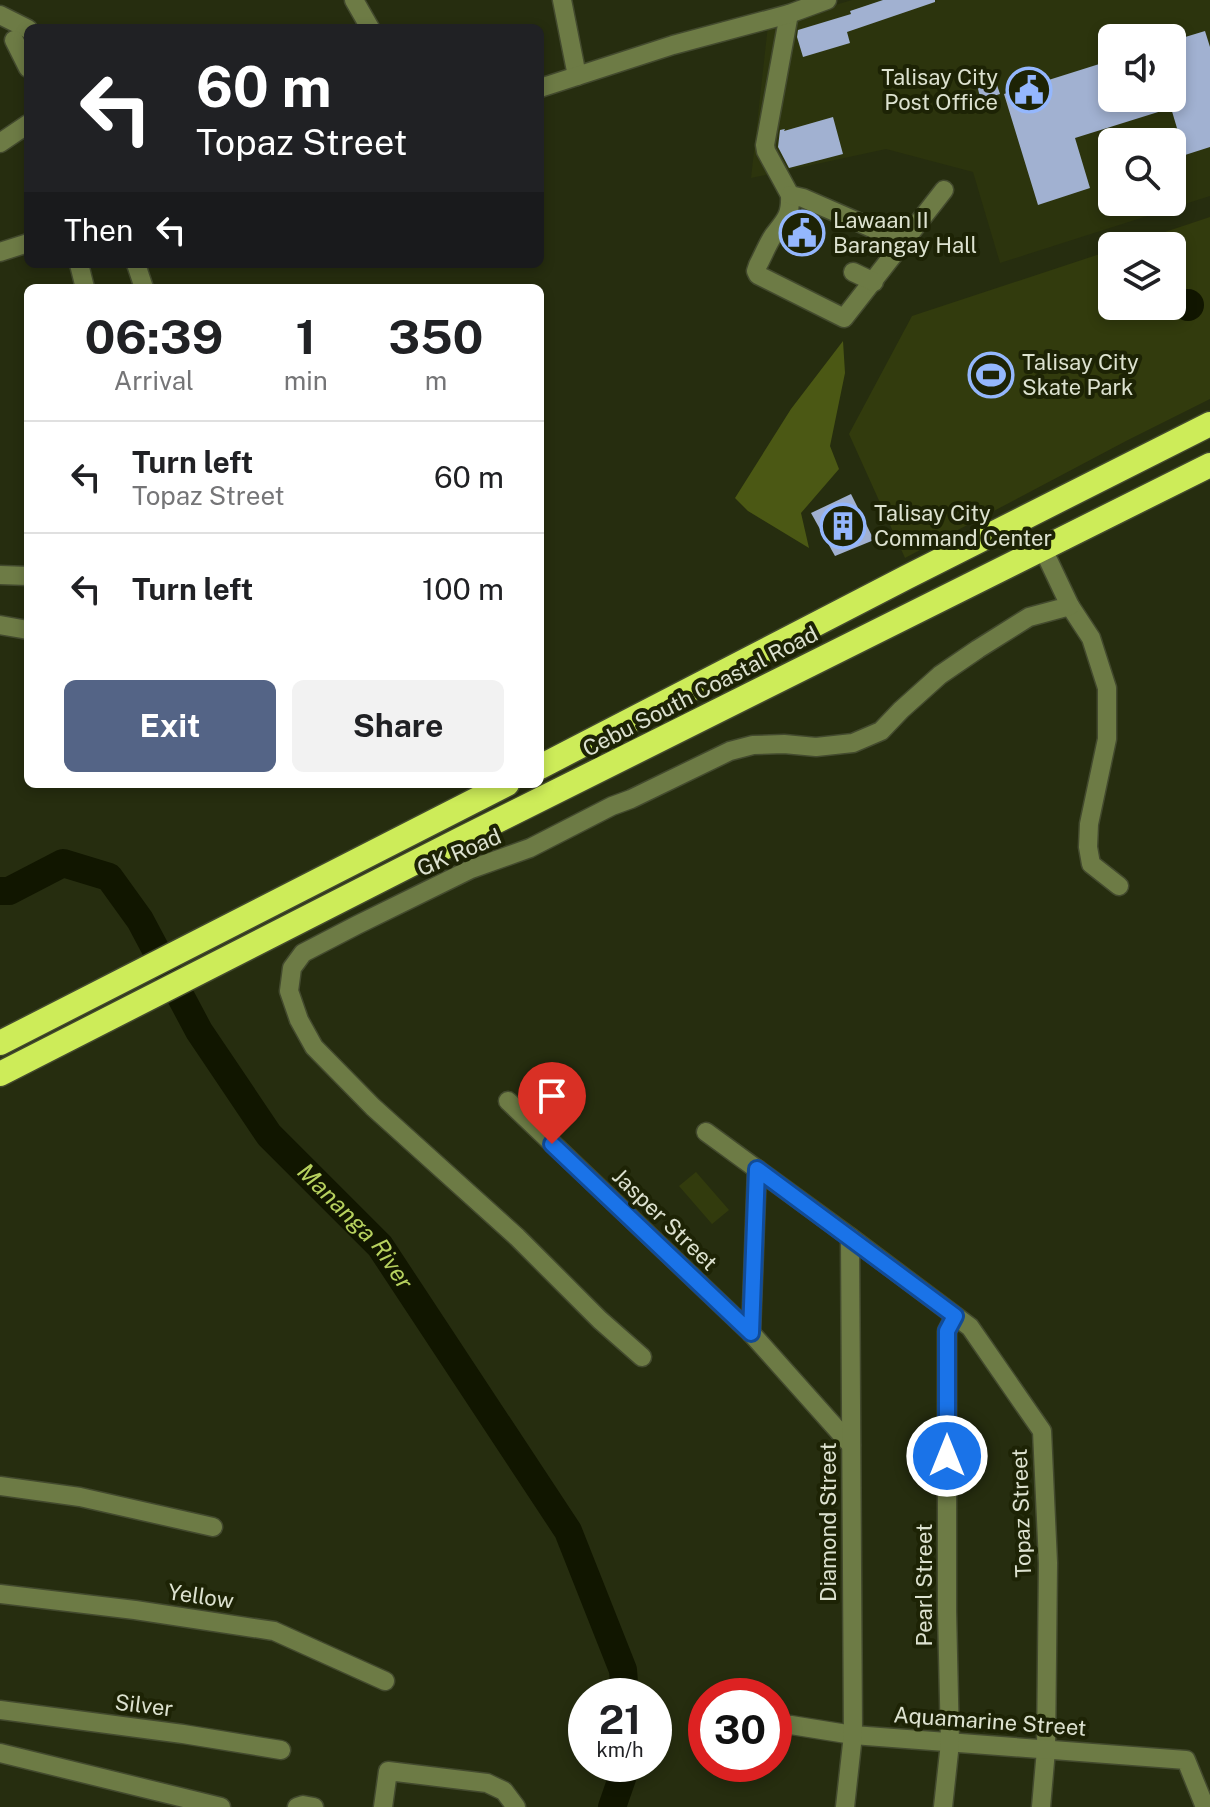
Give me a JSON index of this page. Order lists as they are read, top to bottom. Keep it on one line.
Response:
{"streets":{"highway":["Cebu South Coastal Road"],"street":["GK Road","Jasper Street","Topaz Street","Diamond Street","Pearl Street","Yellow","Silver","Aquamarine Street"]},"crossings":[["Jasper Street","Diamond Street"],["Topaz Street","Diamond Street"],["Topaz Street","Pearl Street"],["Topaz Street","Aquamarine Street"],["Diamond Street","Aquamarine Street"],["Pearl Street","Aquamarine Street"]],"water":["Mananga River"],"places":{"public building":["Talisay City Post Office","Lawaan II Barangay Hall"],"sports":["Talisay City Skate Park"],"building":["Talisay City Command Center"]},"page":{"turn":["60 m","Topaz Street"],"then":"Then","eta":["06:39","Arrival","1","min","350","m"],"list":[{"name":"Turn left","note":"Topaz Street","value":"60 m"},{"name":"Turn left","value":"100 m"}],"buttons":["Exit","Share"],"speed":"21 km/h","limit":"30"}}
